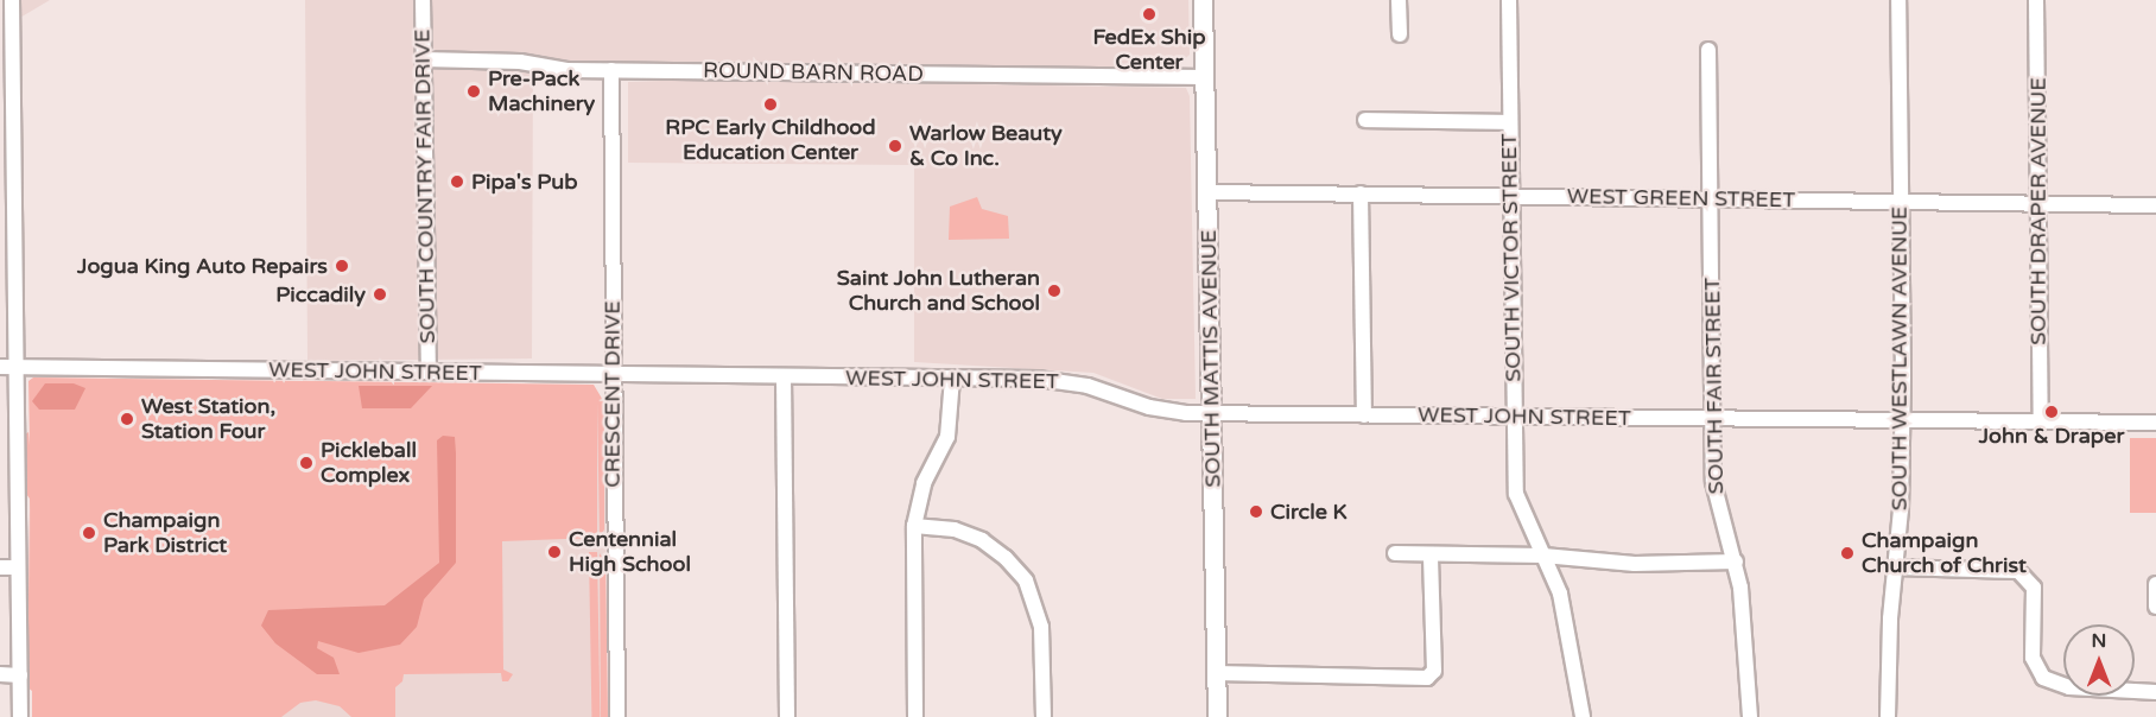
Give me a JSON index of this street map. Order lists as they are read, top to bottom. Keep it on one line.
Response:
{"streets":{"main road":["SOUTH MATTIS AVENUE"],"street":["ROUND BARN ROAD","SOUTH COUNTRY FAIR DRIVE","WEST GREEN STREET","SOUTH DRAPER AVENUE","SOUTH VICTOR STREET","SOUTH WESTLAWN AVENUE","WEST JOHN STREET","SOUTH FAIR STREET","CRESCENT DRIVE"]},"crossings":[["ROUND BARN ROAD","SOUTH COUNTRY FAIR DRIVE"],["ROUND BARN ROAD","SOUTH MATTIS AVENUE"],["ROUND BARN ROAD","CRESCENT DRIVE"],["SOUTH COUNTRY FAIR DRIVE","WEST JOHN STREET"],["WEST GREEN STREET","SOUTH DRAPER AVENUE"],["WEST GREEN STREET","SOUTH VICTOR STREET"],["WEST GREEN STREET","SOUTH MATTIS AVENUE"],["WEST GREEN STREET","SOUTH WESTLAWN AVENUE"],["WEST GREEN STREET","SOUTH FAIR STREET"],["SOUTH DRAPER AVENUE","WEST JOHN STREET"],["SOUTH VICTOR STREET","WEST JOHN STREET"],["SOUTH MATTIS AVENUE","WEST JOHN STREET"],["SOUTH WESTLAWN AVENUE","WEST JOHN STREET"],["WEST JOHN STREET","SOUTH FAIR STREET"],["WEST JOHN STREET","CRESCENT DRIVE"]],"places":["FedEx Ship Center","Pre-Pack Machinery","RPC Early Childhood Education Center","Warlow Beauty & Co Inc.","Pipa's Pub","Jogua King Auto Repairs","Saint John Lutheran Church and School","Piccadily","John & Draper","West Station, Station Four","Pickleball Complex","Circle K","Champaign Park District","Centennial High School","Champaign Church of Christ"],"north":"top"}
